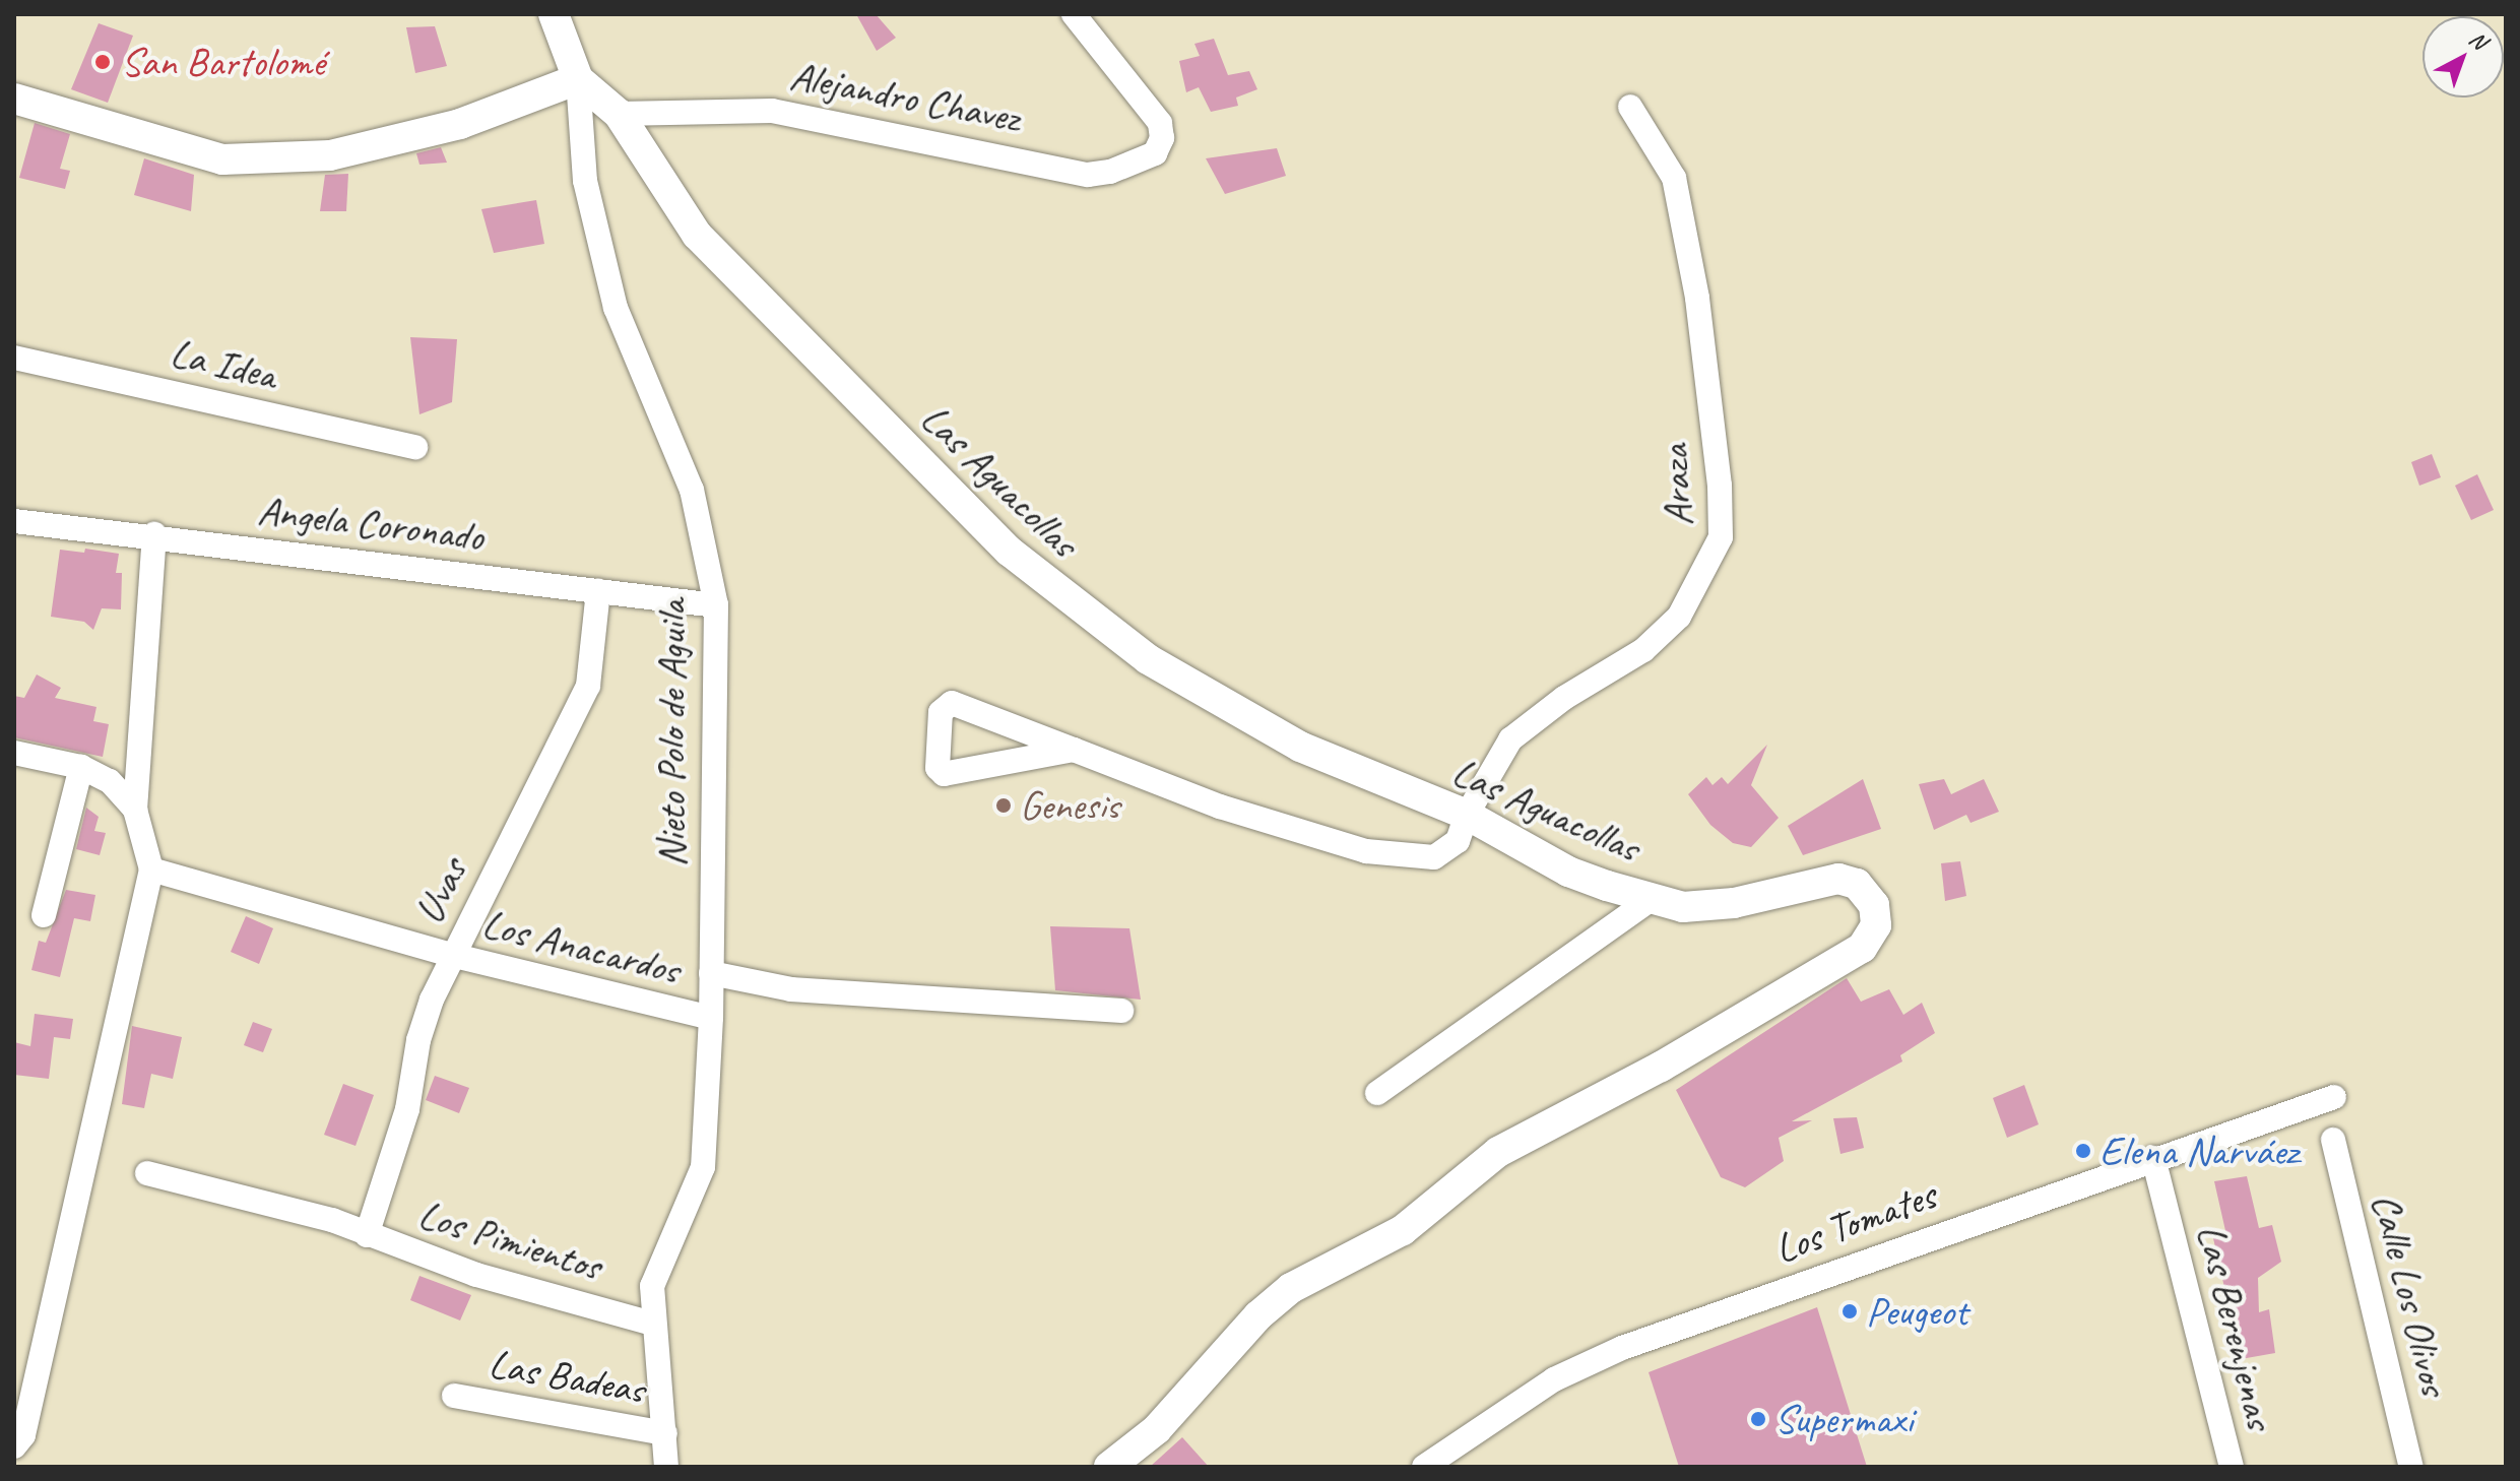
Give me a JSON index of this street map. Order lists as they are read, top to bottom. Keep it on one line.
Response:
{"streets":{"street":["Alejandro Chavez","La Idea","Las Aguacollas","Araza","Angela Coronado","Nieto Polo de Aguila","Uvas","Los Anacardos","Los Tomates","Los Pimientos","Calle Los Olivos","Las Berenjenas","Las Badeas"]},"crossings":[["Alejandro Chavez","Las Aguacollas"],["Las Aguacollas","Araza"],["Las Aguacollas","Nieto Polo de Aguila"],["Angela Coronado","Nieto Polo de Aguila"],["Angela Coronado","Uvas"],["Nieto Polo de Aguila","Los Anacardos"],["Nieto Polo de Aguila","Los Pimientos"],["Nieto Polo de Aguila","Las Badeas"],["Uvas","Los Anacardos"],["Uvas","Los Pimientos"],["Los Tomates","Las Berenjenas"]],"places":["San Bartolomé","Genesis","Elena Narváez","Peugeot","Supermaxi"],"north":"top right"}
